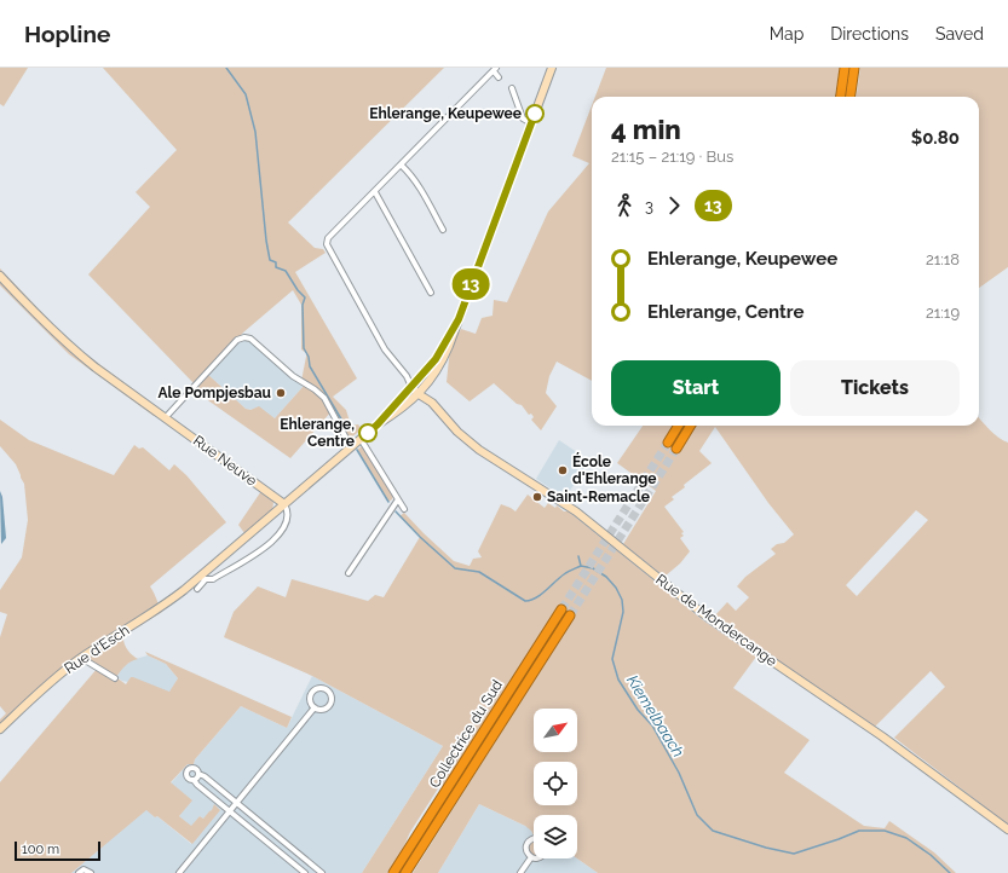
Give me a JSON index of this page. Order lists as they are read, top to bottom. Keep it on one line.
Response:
{"streets":{"highway":["Collectrice du Sud"],"main road":["Rue Neuve","Rue de Mondercange","Rue d'Esch"]},"crossings":[["Rue Neuve","Rue d'Esch"],["Rue de Mondercange","Rue d'Esch"]],"water":["Kiemelbaach"],"places":["Ehlerange, Keupewee","Ale Pompjesbau","Ehlerange, Centre","École d'Ehlerange","Saint-Remacle"],"lines":["bus line 13"],"scale_bar":"100 m","north":"top right","page":{"header":"Hopline","nav":["Map","Directions","Saved"],"on_map":"13","heading":["4 min","21:15 – 21:19 · Bus","$0.80"],"legs":["3","13"],"list":[{"name":"Ehlerange, Keupewee","value":"21:18"},{"name":"Ehlerange, Centre","value":"21:19"}],"buttons":["Start","Tickets"],"scale":"100 m"}}
